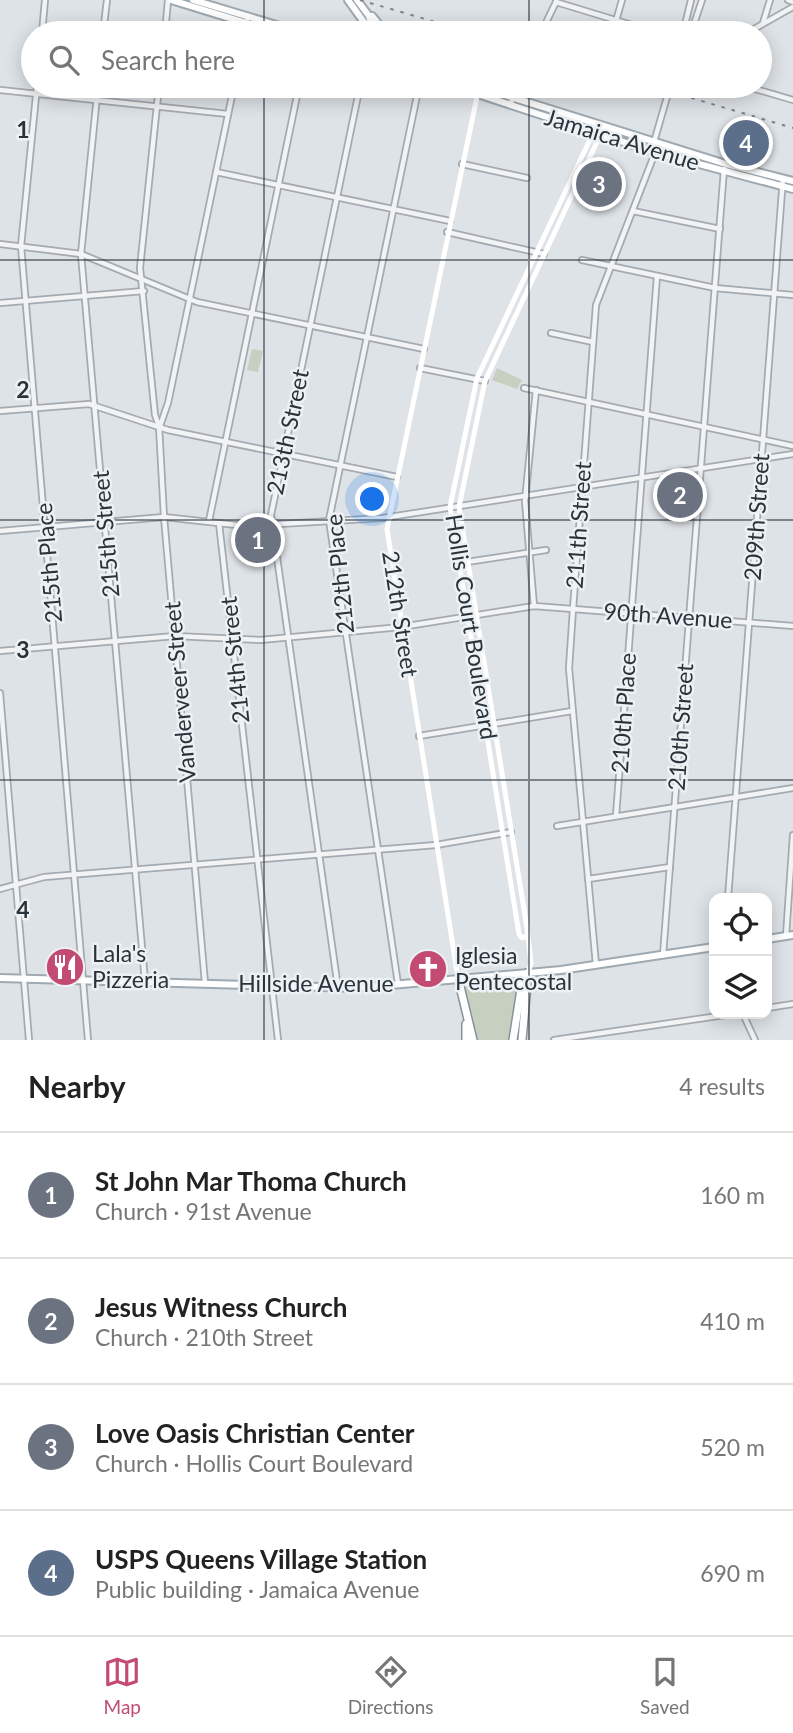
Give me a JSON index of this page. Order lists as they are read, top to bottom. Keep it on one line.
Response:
{"streets":{"main road":["Jamaica Avenue","212th Street","Hollis Court Boulevard","Hillside Avenue"],"street":["213th Street","209th Street","211th Street","215th Street","215th Place","212th Place","90th Avenue","214th Street","Vanderveer Street","210th Place","210th Street"]},"crossings":[["Jamaica Avenue","209th Street"],["Jamaica Avenue","211th Street"],["Jamaica Avenue","Hollis Court Boulevard"],["Jamaica Avenue","210th Street"],["213th Street","90th Avenue"],["213th Street","Hillside Avenue"],["209th Street","90th Avenue"],["211th Street","90th Avenue"],["211th Street","Hillside Avenue"],["215th Street","90th Avenue"],["215th Street","Hillside Avenue"],["215th Place","90th Avenue"],["215th Place","Hillside Avenue"],["212th Place","90th Avenue"],["212th Place","Hillside Avenue"],["212th Street","90th Avenue"],["212th Street","Hillside Avenue"],["90th Avenue","Hollis Court Boulevard"],["90th Avenue","214th Street"],["90th Avenue","Vanderveer Street"],["90th Avenue","210th Place"],["90th Avenue","210th Street"],["Hollis Court Boulevard","Hillside Avenue"],["214th Street","Hillside Avenue"],["Vanderveer Street","Hillside Avenue"],["210th Street","Hillside Avenue"]],"places":{"restaurant":["Lala's Pizzeria"],"church":["Iglesia Pentecostal"]},"page":{"search":"Search here","pins":["4","3","2","1"],"heading":["Nearby","4 results"],"list":[{"mark":"1","name":"St John Mar Thoma Church","note":"Church · 91st Avenue","value":"160 m"},{"mark":"2","name":"Jesus Witness Church","note":"Church · 210th Street","value":"410 m"},{"mark":"3","name":"Love Oasis Christian Center","note":"Church · Hollis Court Boulevard","value":"520 m"},{"mark":"4","name":"USPS Queens Village Station","note":"Public building · Jamaica Avenue","value":"690 m"}],"nav":["Map","Directions","Saved"]},"grid":{"rows":["1","2","3","4"]}}
